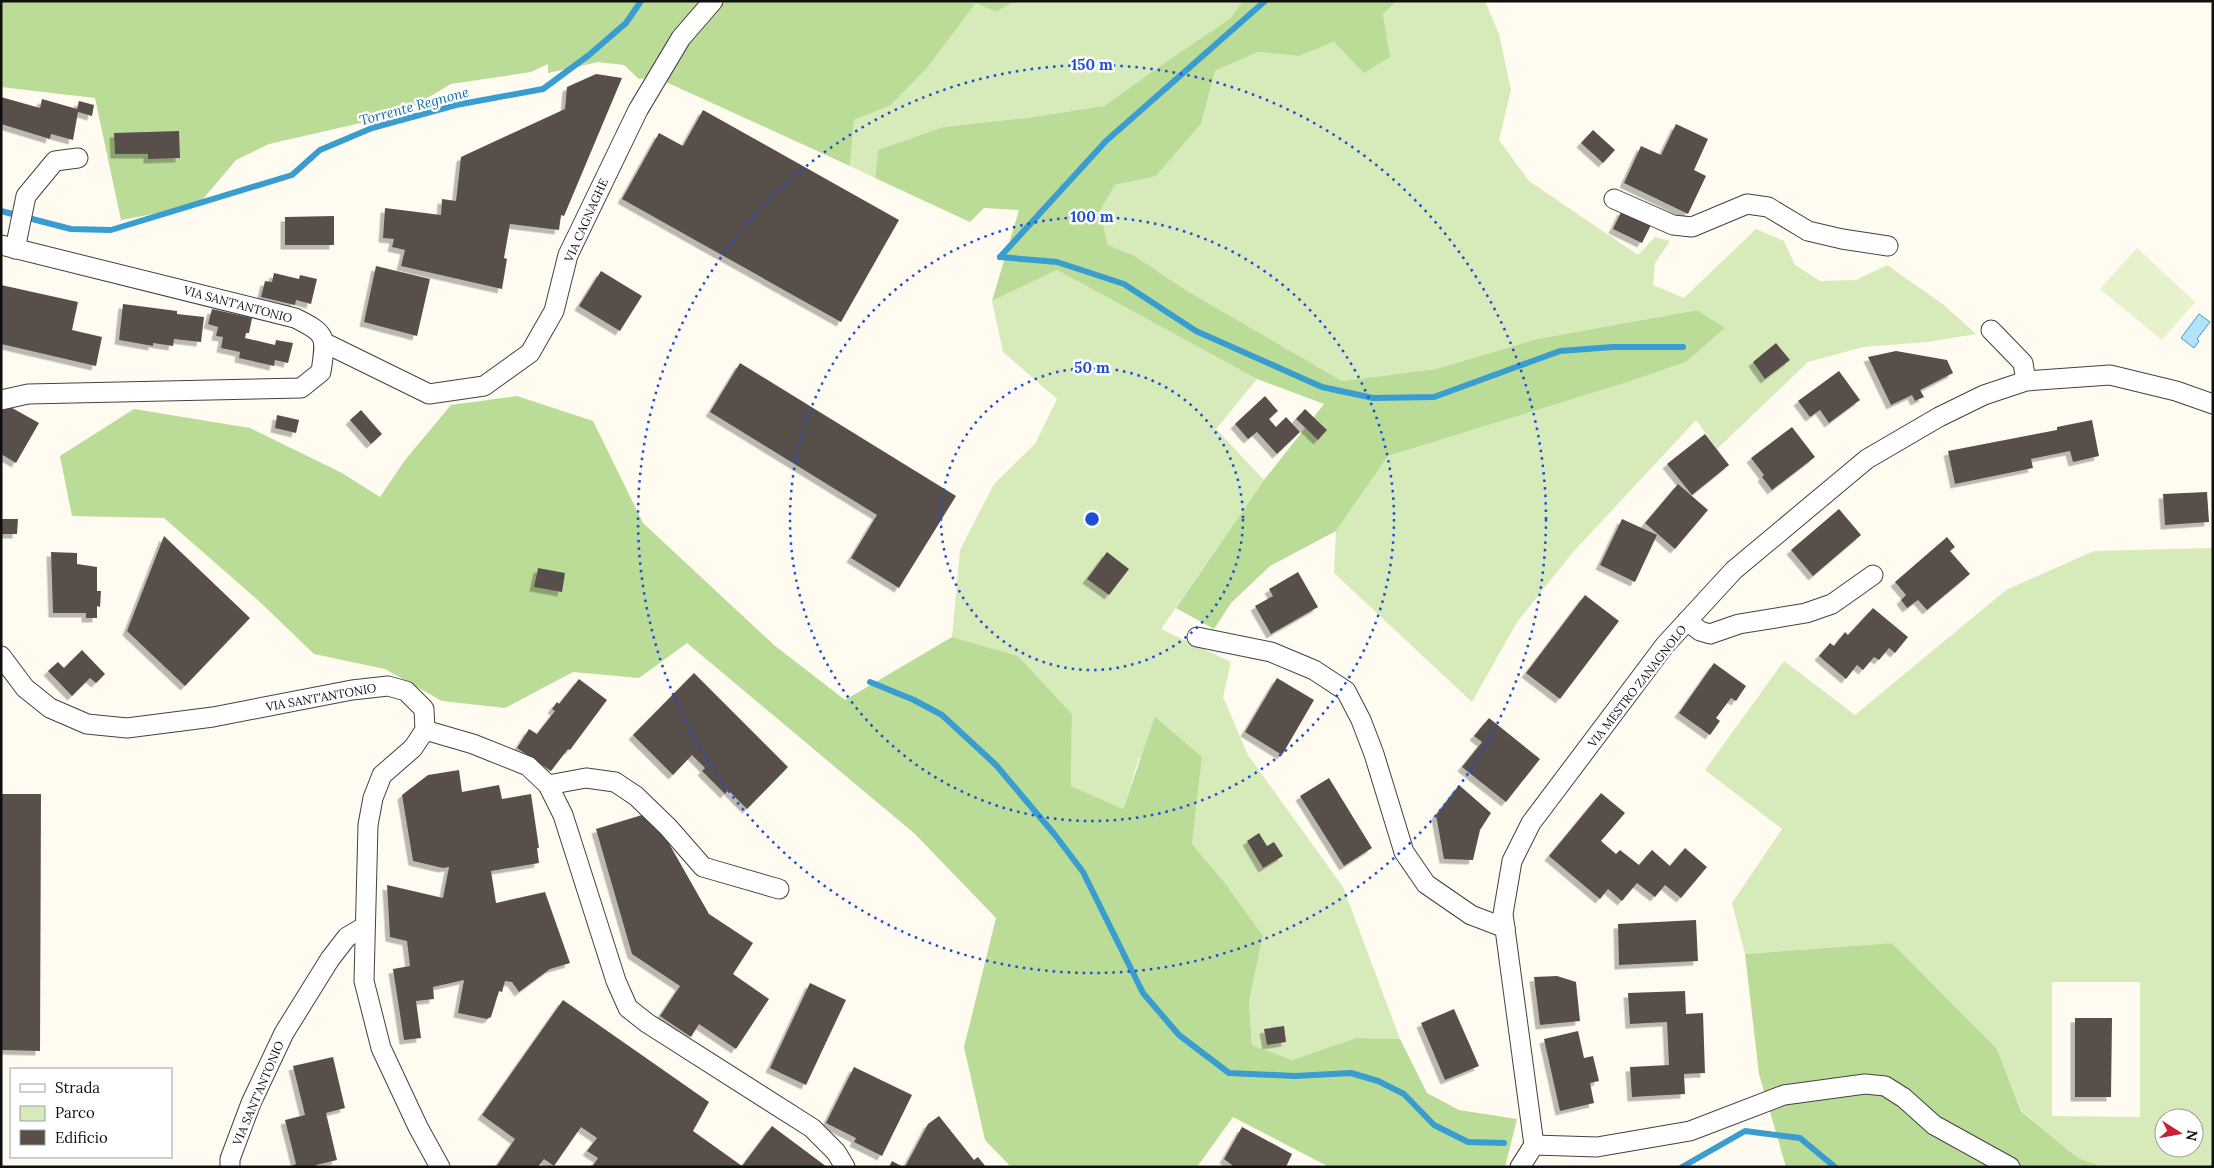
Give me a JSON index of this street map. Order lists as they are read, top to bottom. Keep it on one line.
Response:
{"streets":{"street":["VIA CAGNAGHE","VIA SANT'ANTONIO","VIA MESTRO ZANAGNOLO"]},"crossings":[["VIA CAGNAGHE","VIA SANT'ANTONIO"]],"water":["Torrente Regnone"],"legend":["Strada","Parco","Edificio"],"north":"right","rings":["150 m","100 m","50 m"]}
